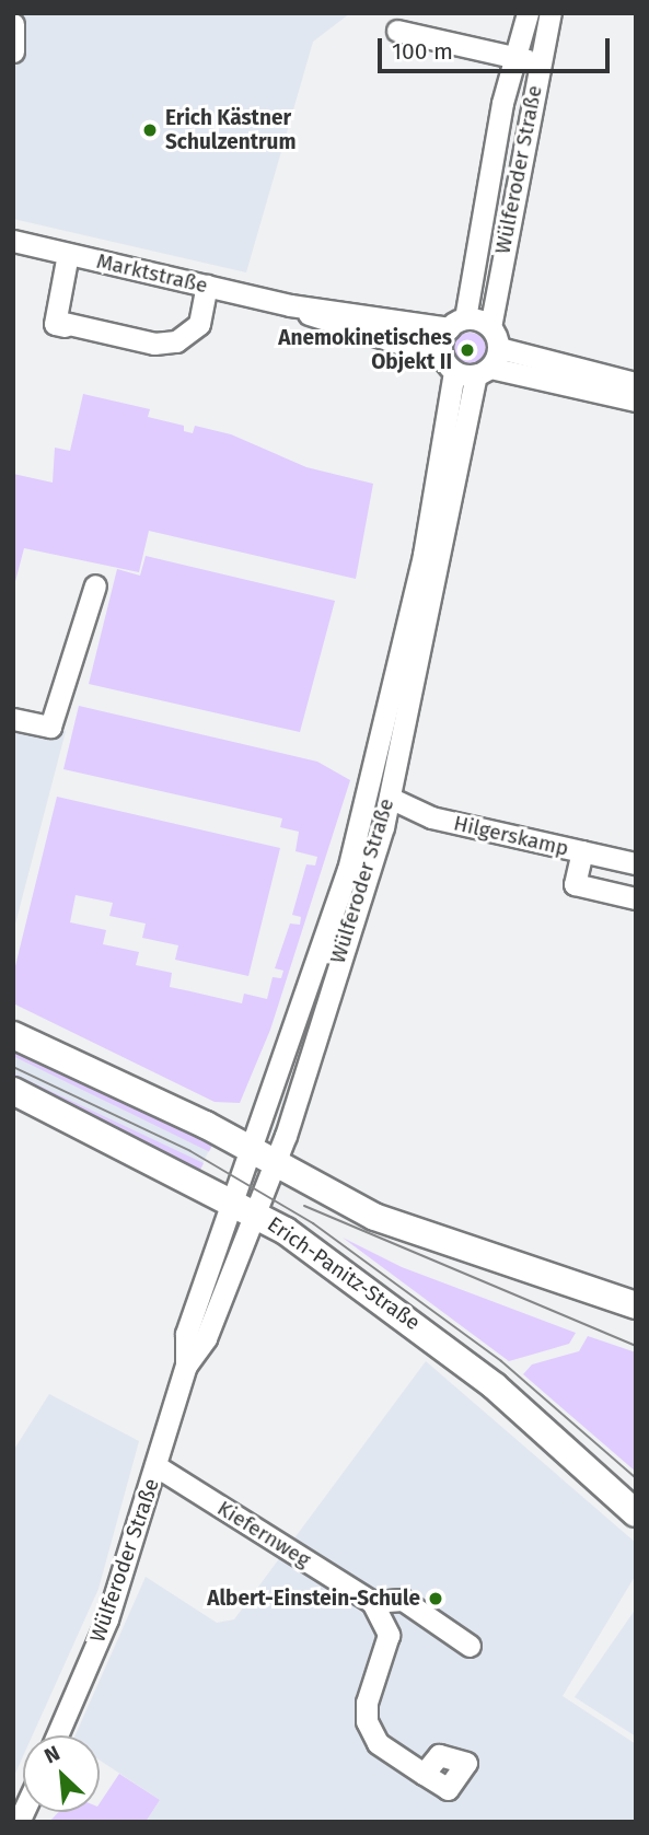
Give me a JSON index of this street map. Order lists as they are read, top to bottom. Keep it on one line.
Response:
{"streets":{"main road":["Erich-Panitz-Straße"],"street":["Wülferoder Straße","Marktstraße","Hilgerskamp","Kiefernweg"]},"crossings":[["Wülferoder Straße","Marktstraße"],["Wülferoder Straße","Hilgerskamp"],["Wülferoder Straße","Erich-Panitz-Straße"],["Wülferoder Straße","Kiefernweg"]],"places":["Erich Kästner Schulzentrum","Anemokinetisches Objekt II","Albert-Einstein-Schule"],"scale_bar":"100 m","north":"top left"}
